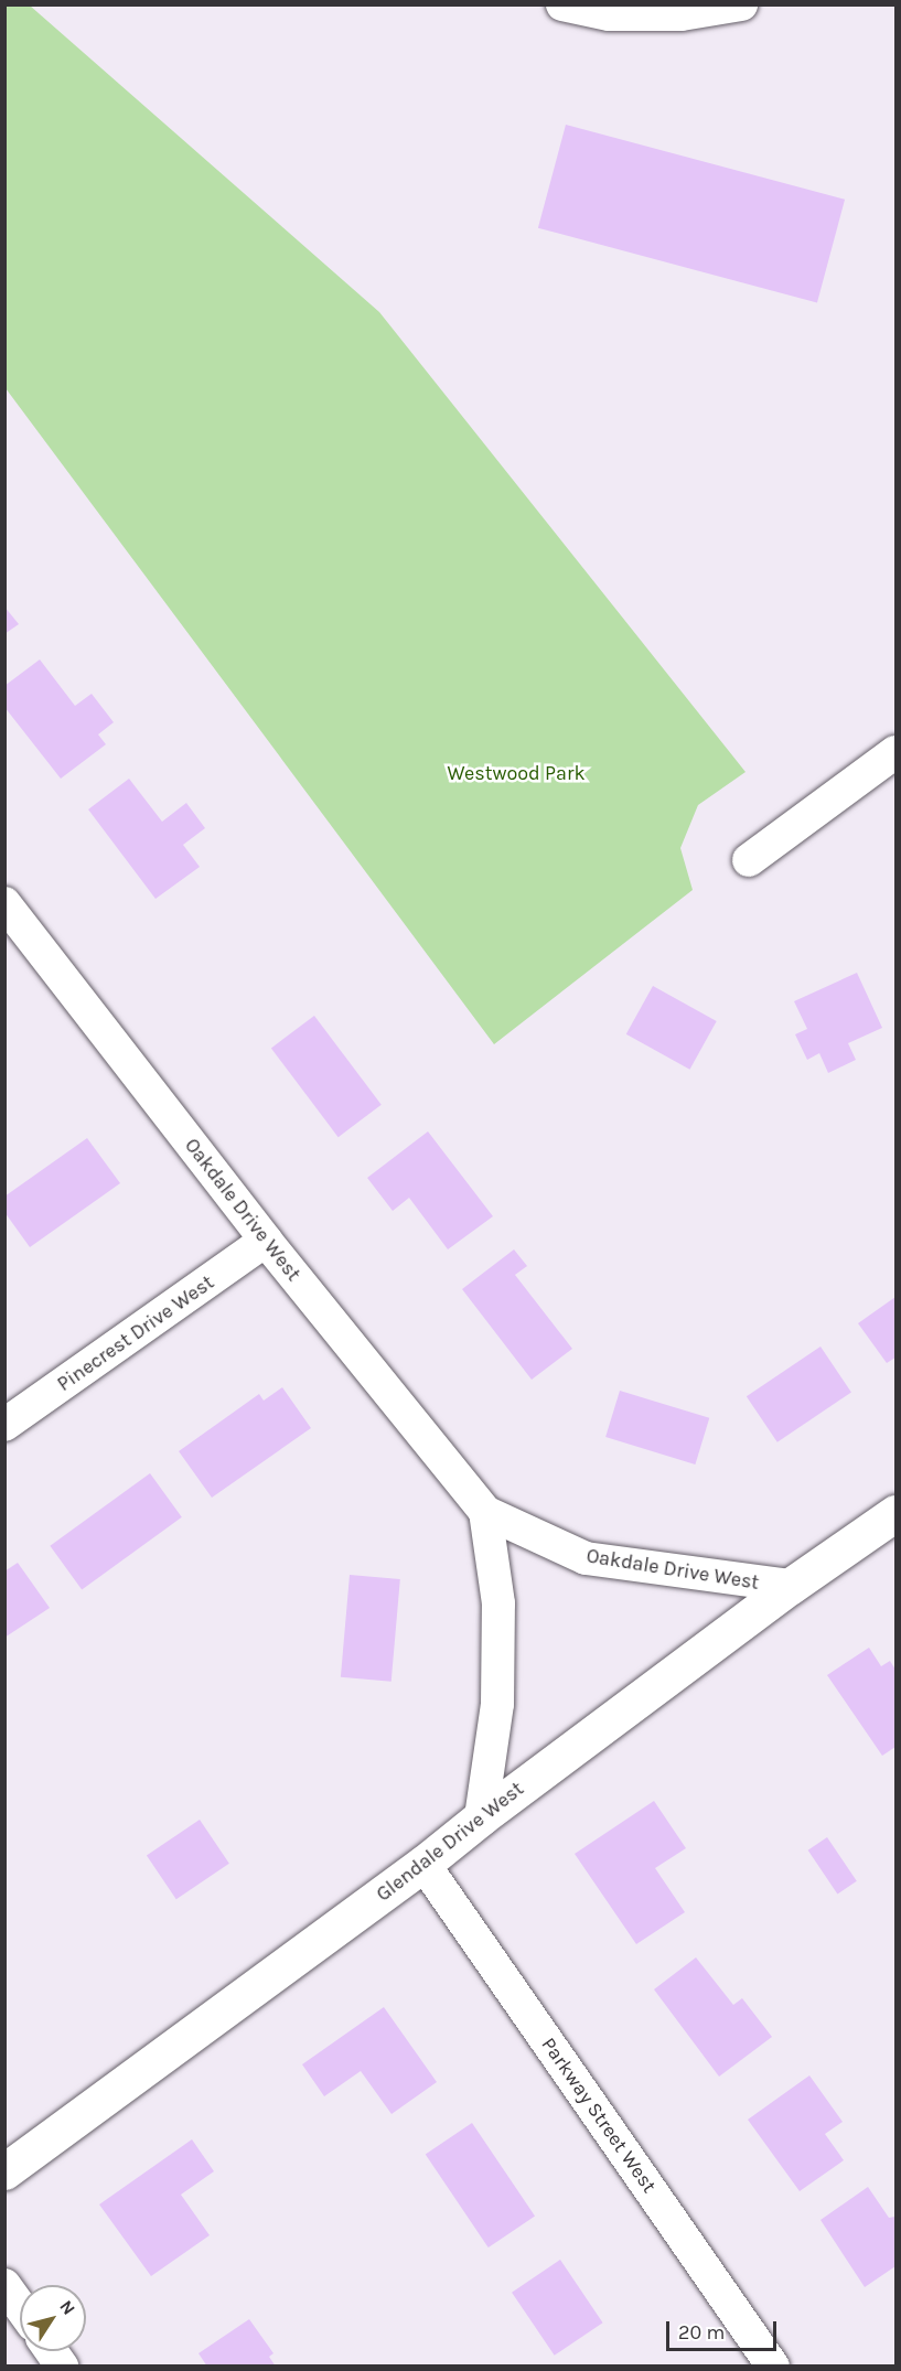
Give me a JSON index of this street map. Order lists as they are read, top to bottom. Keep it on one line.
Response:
{"streets":{"street":["Oakdale Drive West","Pinecrest Drive West","Glendale Drive West","Parkway Street West"]},"crossings":[["Oakdale Drive West","Pinecrest Drive West"],["Oakdale Drive West","Glendale Drive West"],["Glendale Drive West","Parkway Street West"]],"parks":["Westwood Park"],"scale_bar":"20 m","north":"top right"}
